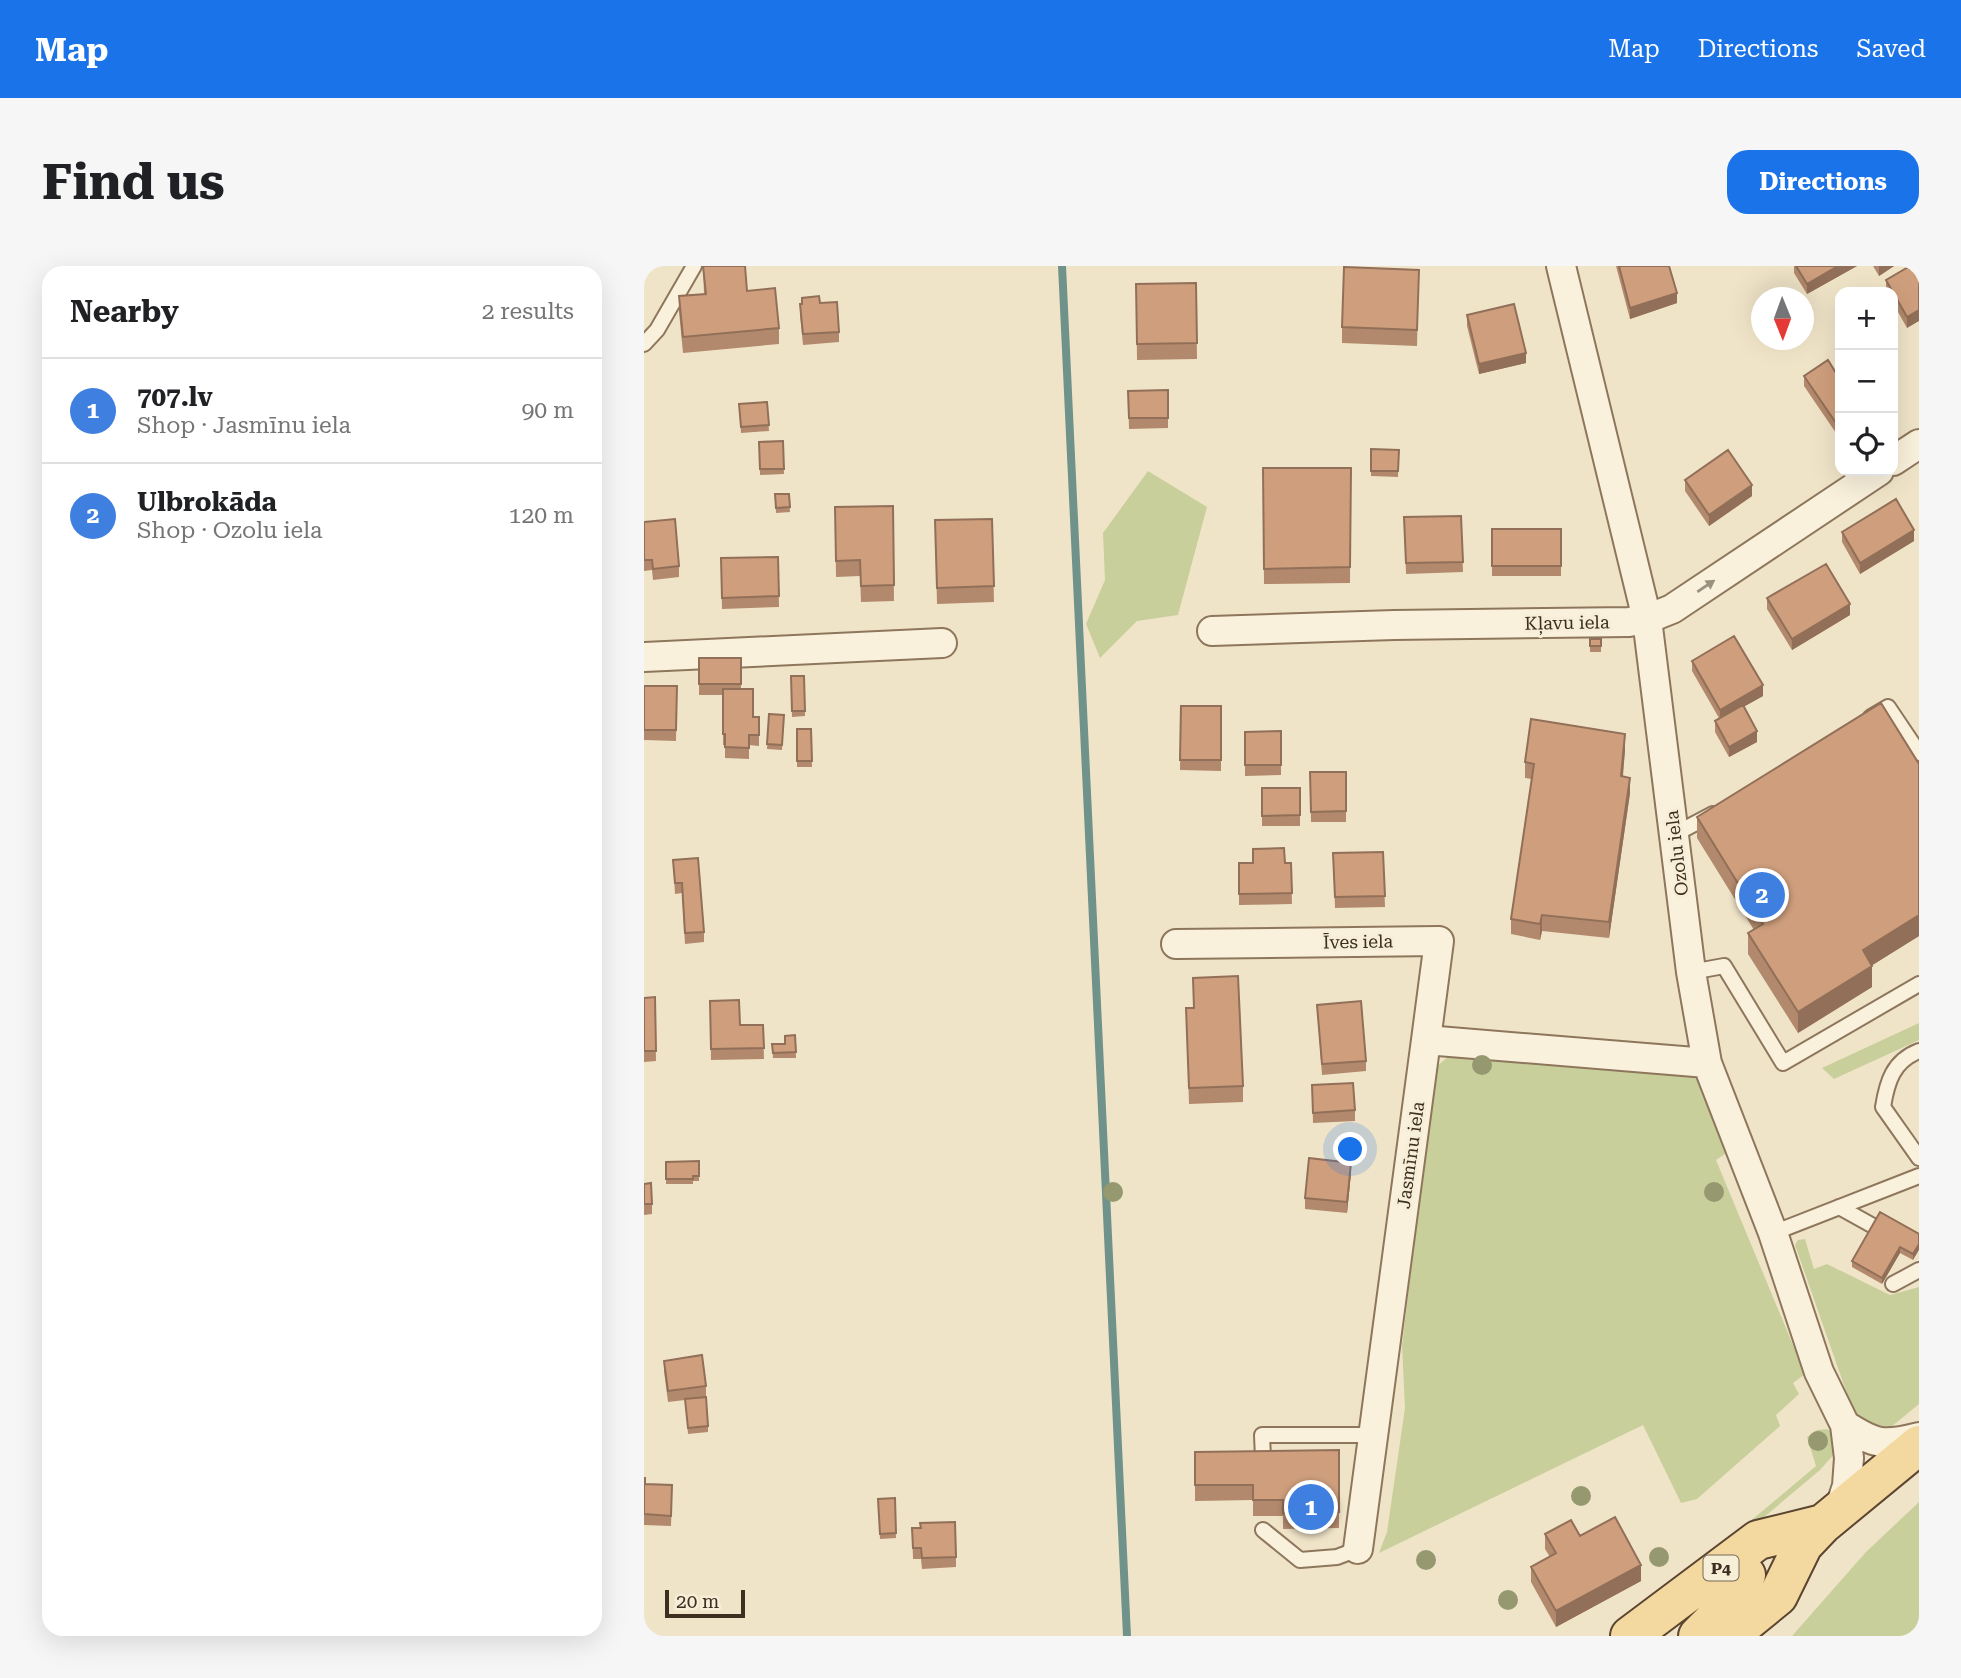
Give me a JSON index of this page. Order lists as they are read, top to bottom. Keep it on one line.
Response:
{"streets":{"main road":["P4"],"street":["Kļavu iela","Ozolu iela","Īves iela","Jasmīnu iela"]},"crossings":[["Kļavu iela","Ozolu iela"],["Ozolu iela","P4"],["Īves iela","Jasmīnu iela"]],"one_way":["Kļavu iela"],"scale_bar":"20 m","north":"bottom","page":{"header":"Map","nav":["Map","Directions","Saved"],"buttons":"Directions","title":"Find us","heading":["Nearby","2 results"],"map_buttons":["+","−"],"list":[{"mark":"1","name":"707.lv","note":"Shop · Jasmīnu iela","value":"90 m"},{"mark":"2","name":"Ulbrokāda","note":"Shop · Ozolu iela","value":"120 m"}],"pins":["2","1"],"scale":"20 m"}}
